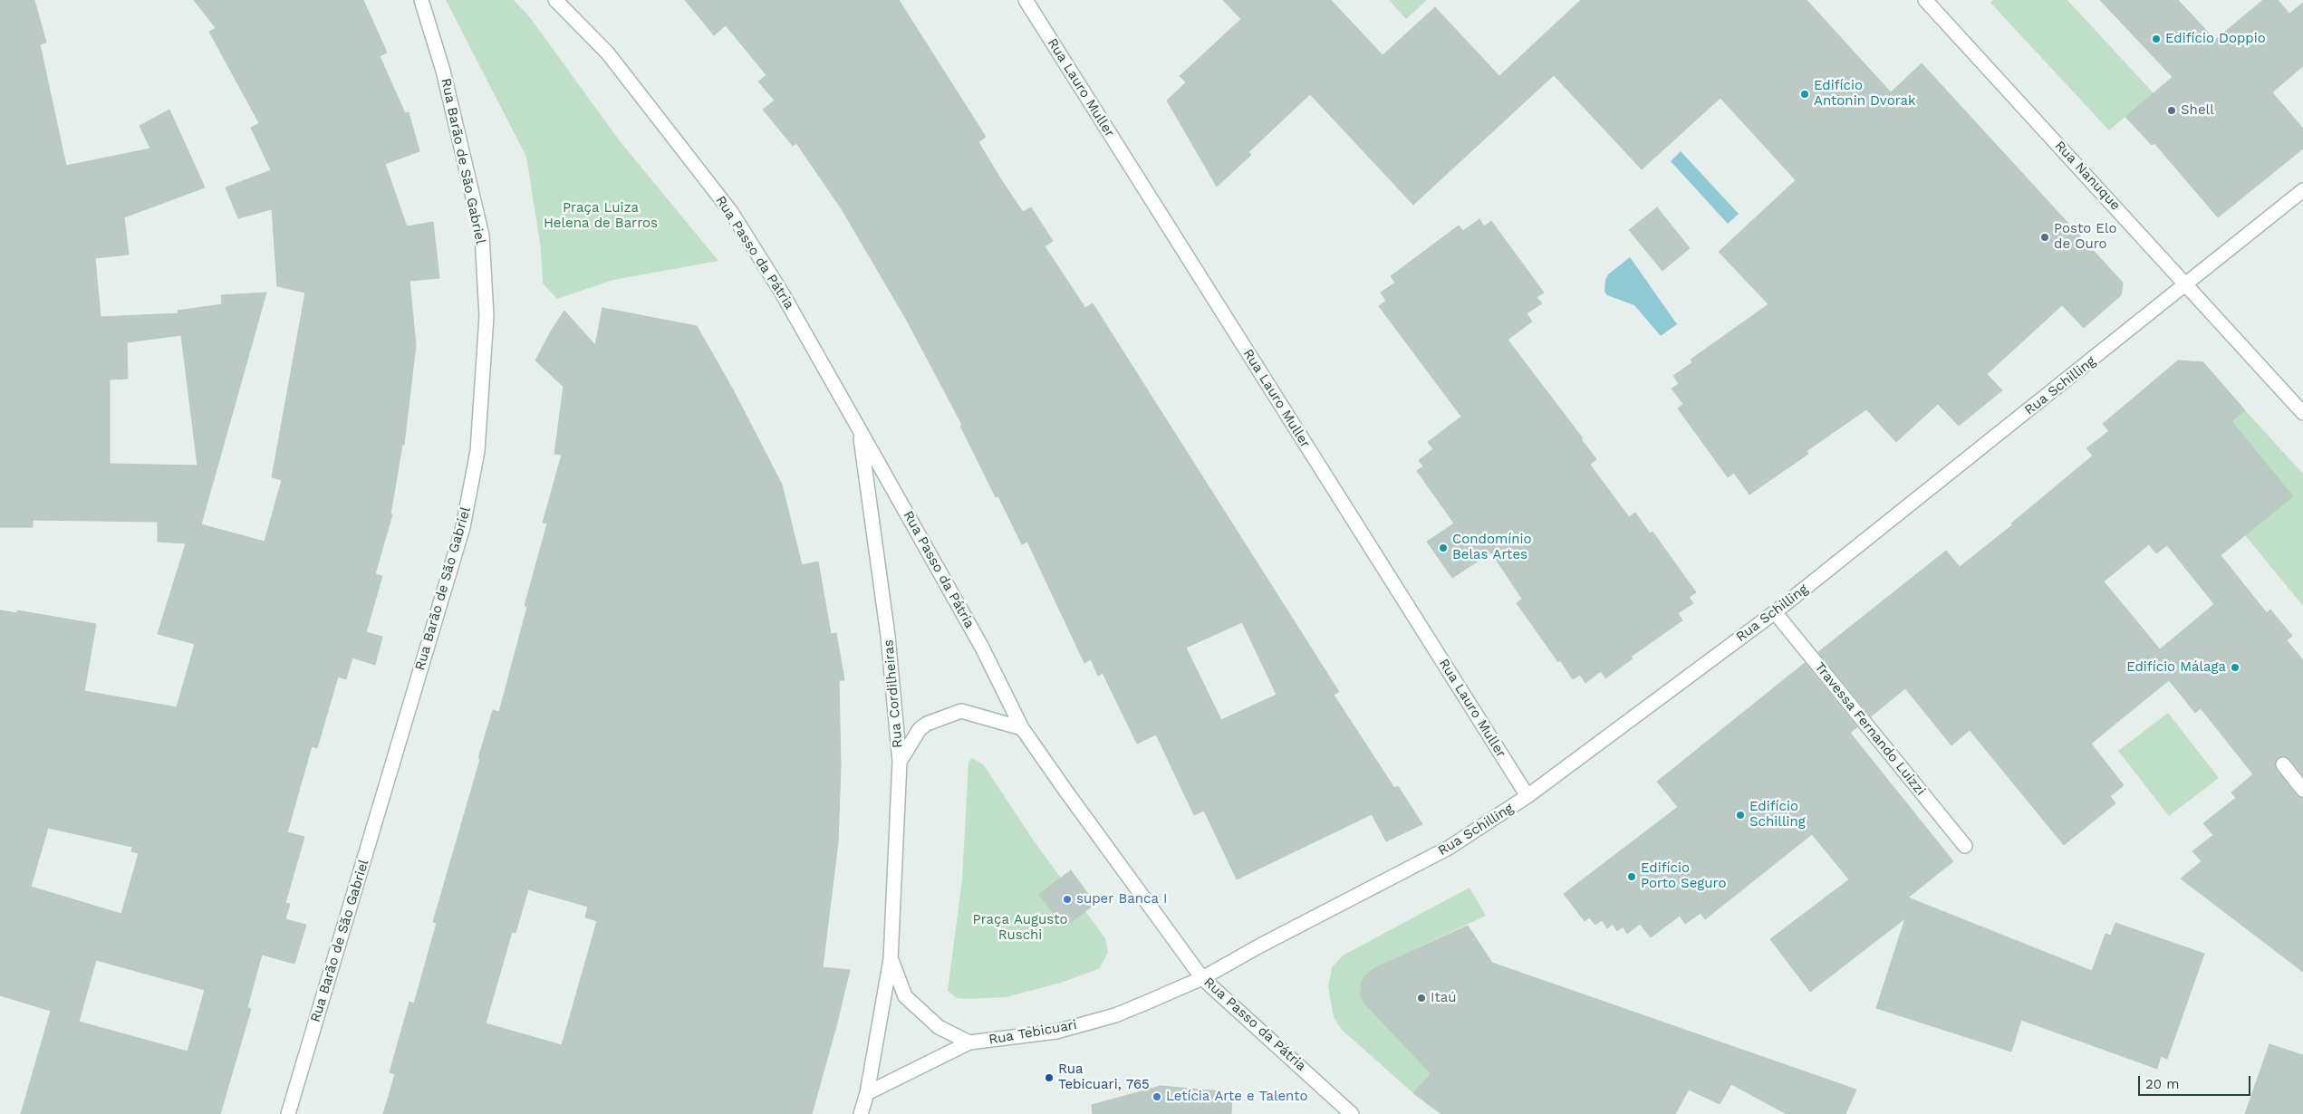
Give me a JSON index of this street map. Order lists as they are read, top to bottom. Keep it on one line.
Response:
{"streets":{"street":["Rua Lauro Muller","Rua Barão de São Gabriel","Rua Nanuque","Rua Passo da Pátria","Rua Schilling","Rua Cordilheiras","Travessa Fernando Luizzi","Rua Tebicuari"]},"crossings":[["Rua Lauro Muller","Rua Schilling"],["Rua Nanuque","Rua Schilling"],["Rua Passo da Pátria","Rua Schilling"],["Rua Passo da Pátria","Rua Cordilheiras"],["Rua Passo da Pátria","Rua Tebicuari"],["Rua Schilling","Travessa Fernando Luizzi"],["Rua Schilling","Rua Tebicuari"],["Rua Cordilheiras","Rua Tebicuari"]],"parks":["Praça Luiza Helena de Barros","Praça Augusto Ruschi"],"places":["Edifício Doppio","Edifício Antonin Dvorak","Shell","Posto Elo de Ouro","Condomínio Belas Artes","Edifício Málaga","Edifício Schilling","Edifício Porto Seguro","super Banca I","Itaú","Rua Tebicuari, 765","Letícia Arte e Talento"],"scale_bar":"20 m"}
